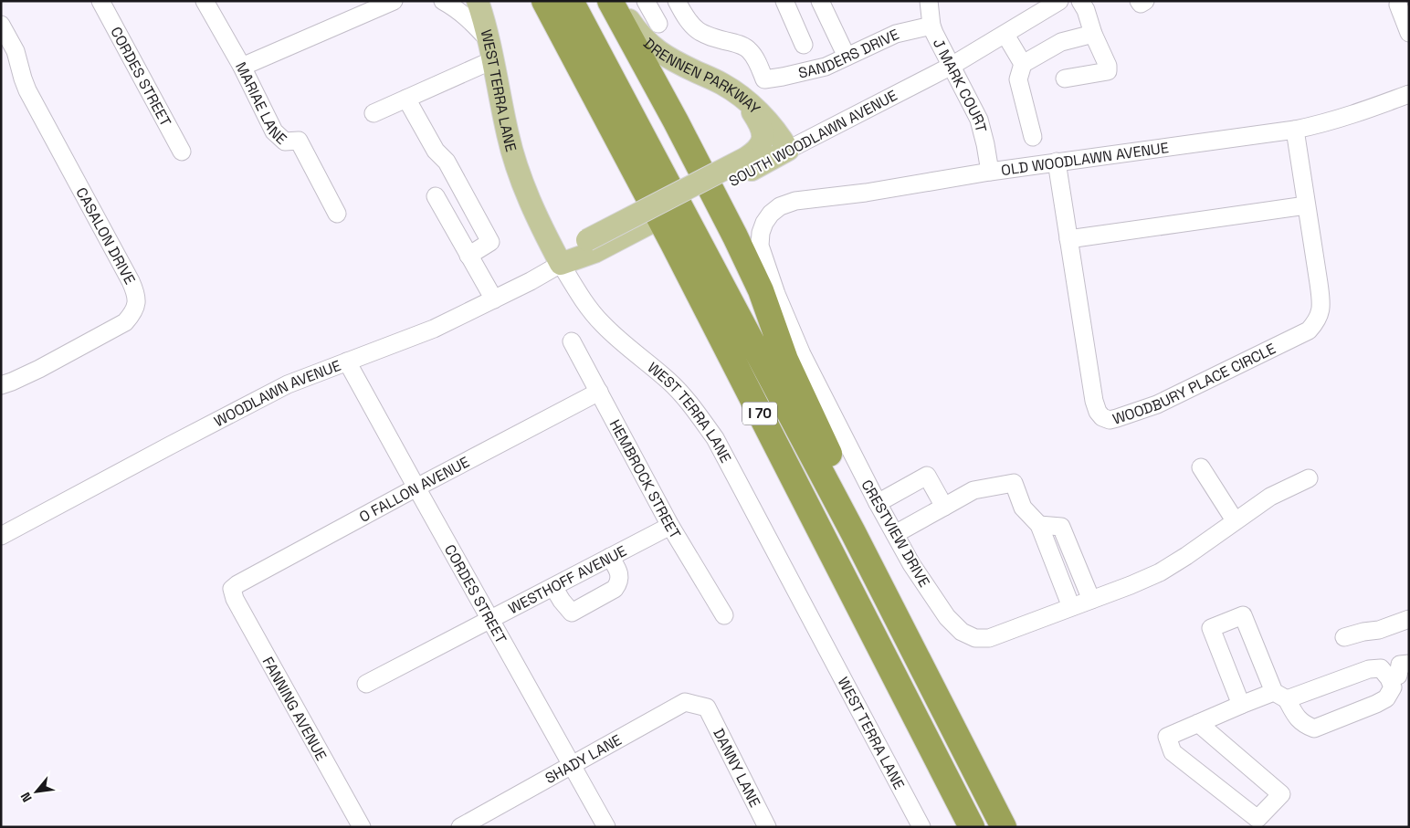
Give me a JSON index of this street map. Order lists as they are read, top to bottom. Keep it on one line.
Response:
{"streets":{"highway":["I 70"],"main road":["DRENNEN PARKWAY","WEST TERRA LANE","SOUTH WOODLAWN AVENUE"],"street":["SANDERS DRIVE","CORDES STREET","J MARK COURT","MARIAE LANE","OLD WOODLAWN AVENUE","CASALON DRIVE","WOODBURY PLACE CIRCLE","WOODLAWN AVENUE","HEMBROCK STREET","O FALLON AVENUE","CRESTVIEW DRIVE","WESTHOFF AVENUE","FANNING AVENUE","SHADY LANE","DANNY LANE"]},"crossings":[["SANDERS DRIVE","J MARK COURT"],["CORDES STREET","WOODLAWN AVENUE"],["CORDES STREET","O FALLON AVENUE"],["CORDES STREET","WESTHOFF AVENUE"],["CORDES STREET","SHADY LANE"],["DRENNEN PARKWAY","SOUTH WOODLAWN AVENUE"],["J MARK COURT","SOUTH WOODLAWN AVENUE"],["J MARK COURT","OLD WOODLAWN AVENUE"],["WEST TERRA LANE","SOUTH WOODLAWN AVENUE"],["WEST TERRA LANE","WOODLAWN AVENUE"],["SOUTH WOODLAWN AVENUE","WOODLAWN AVENUE"],["OLD WOODLAWN AVENUE","WOODBURY PLACE CIRCLE"],["OLD WOODLAWN AVENUE","CRESTVIEW DRIVE"],["HEMBROCK STREET","O FALLON AVENUE"],["HEMBROCK STREET","WESTHOFF AVENUE"],["O FALLON AVENUE","FANNING AVENUE"],["SHADY LANE","DANNY LANE"]],"north":"bottom left"}
